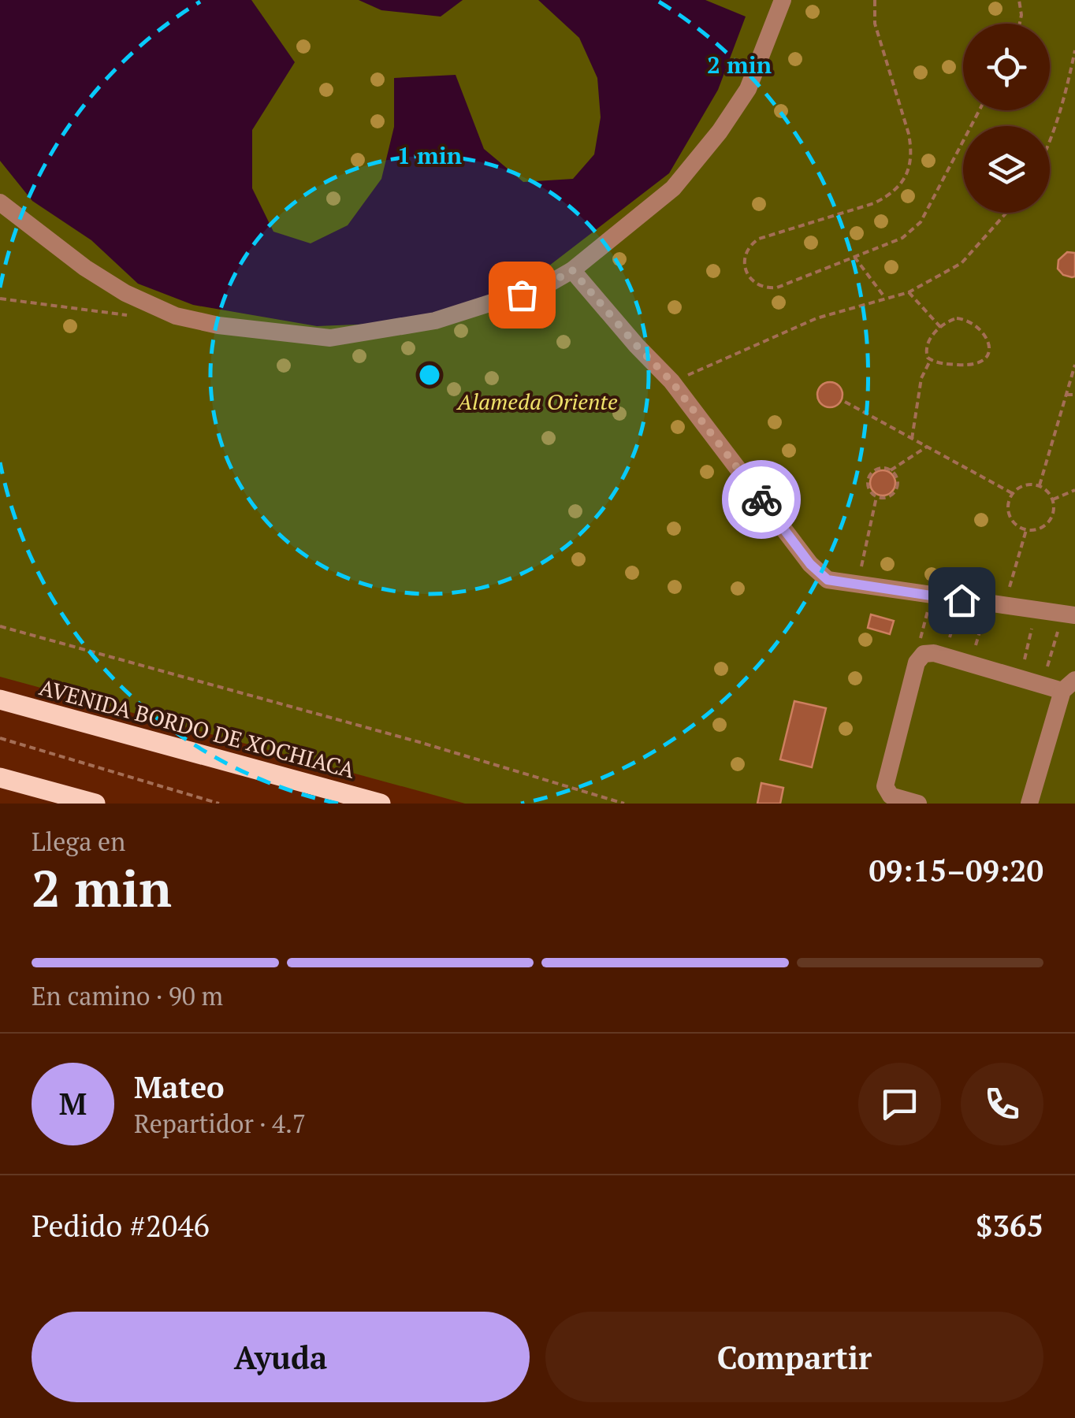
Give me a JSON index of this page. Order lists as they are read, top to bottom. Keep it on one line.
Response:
{"streets":{"main road":["AVENIDA BORDO DE XOCHIACA"]},"parks":["Alameda Oriente"],"page":{"heading":["2 min","Llega en","09:15–09:20"],"panel":["Mateo","Repartidor · 4.7","Pedido #2046","$365"],"bar":"En camino · 90 m","round":"M","buttons":["Ayuda","Compartir"]},"rings":["2 min","1 min"]}
